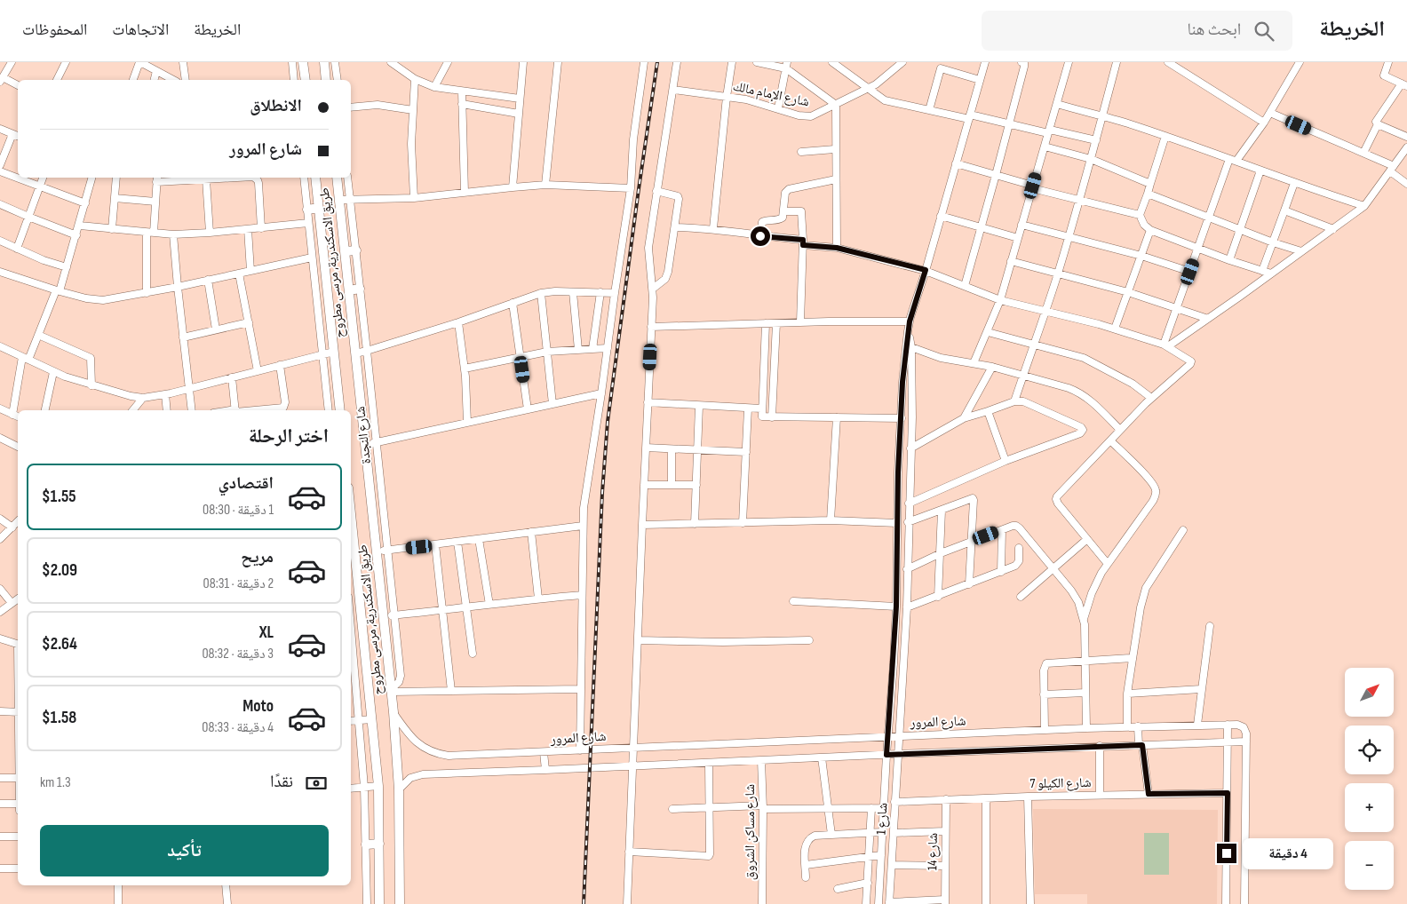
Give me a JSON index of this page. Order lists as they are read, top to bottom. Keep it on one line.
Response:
{"streets":{"main road":["طريق الاسكندرية, مرسى مطروح"],"street":["شارع الإمام مالك","شارع النجدة","شارع المرور","شارع الكيلو 7","شارع 1","شارع مساكن الشروق","شارع 14"]},"crossings":[["طريق الاسكندرية, مرسى مطروح","شارع النجدة"],["طريق الاسكندرية, مرسى مطروح","شارع المرور"],["شارع المرور","شارع 1"],["شارع الكيلو 7","شارع 1"],["شارع الكيلو 7","شارع 14"]],"north":"top right","page":{"header":"الخريطة","search":"ابحث هنا","nav":["الخريطة","الاتجاهات","المحفوظات"],"banner":["الانطلاق","شارع المرور"],"heading":"اختر الرحلة","list":[{"name":"اقتصادي","note":"1 دقيقة · 08:30","value":"$1.55"},{"name":"مريح","note":"2 دقيقة · 08:31","value":"$2.09"},{"name":"XL","note":"3 دقيقة · 08:32","value":"$2.64"},{"name":"Moto","note":"4 دقيقة · 08:33","value":"$1.58"}],"map_buttons":["+","−"],"pay":["نقدًا","1.3 km"],"buttons":"تأكيد","bubble":"4 دقيقة"}}
